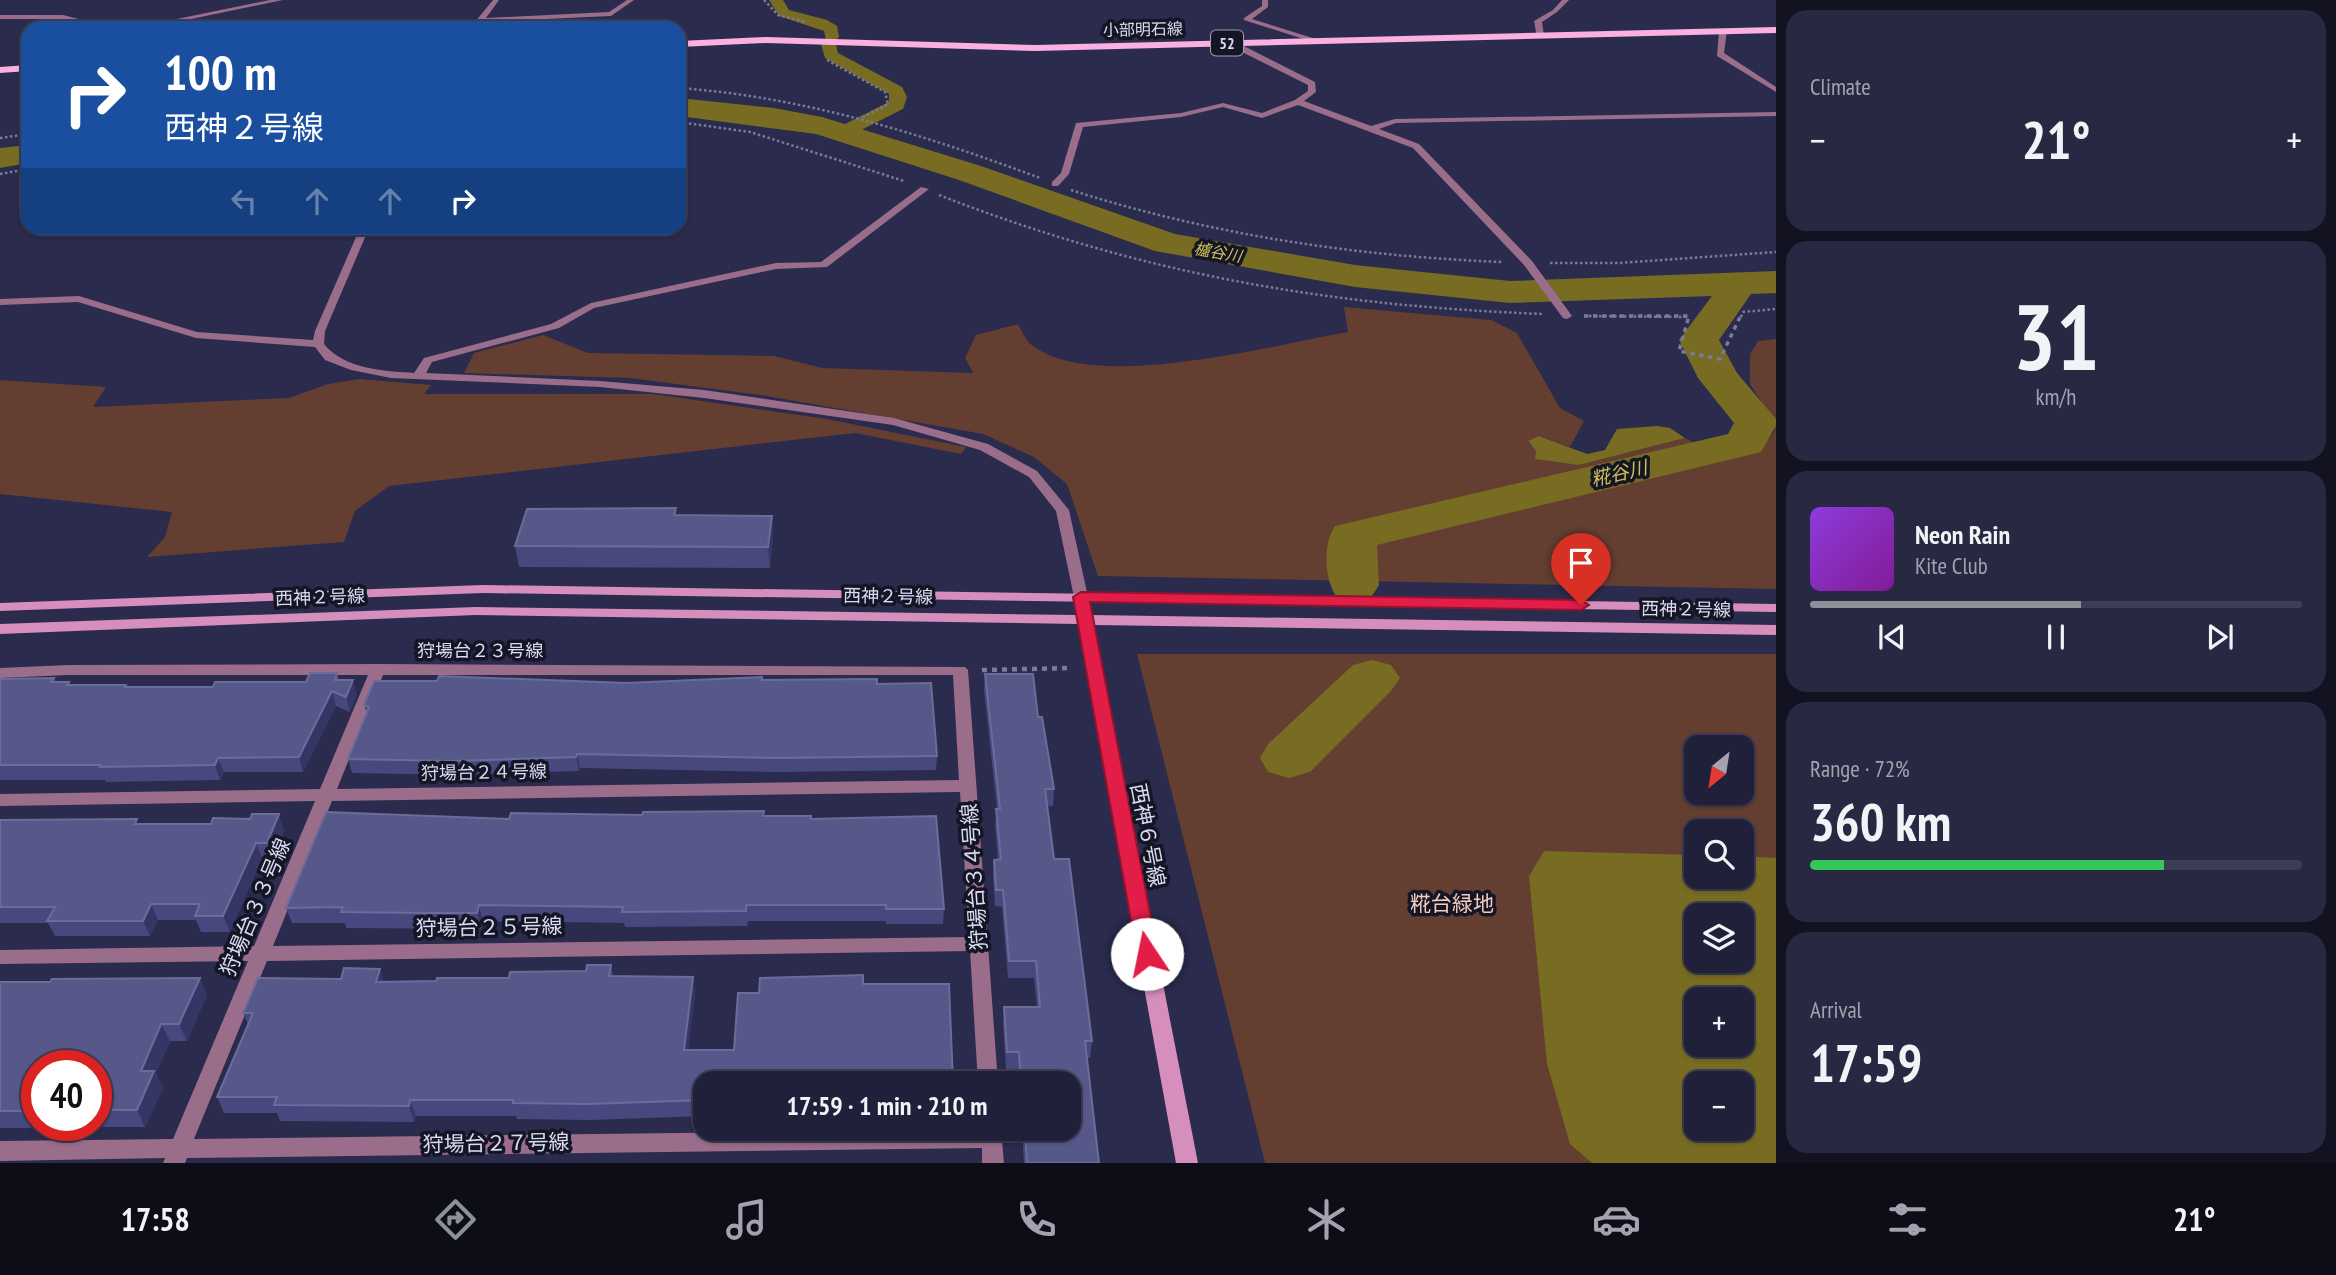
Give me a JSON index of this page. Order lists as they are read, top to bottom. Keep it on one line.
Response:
{"streets":{"main road":["小部明石線","52"],"street":["西神２号線","狩場台２３号線","狩場台２４号線","西神６号線","狩場台３４号線","狩場台３３号線","狩場台２５号線","狩場台２７号線"]},"crossings":[["西神２号線","西神６号線"],["狩場台２３号線","狩場台３４号線"],["狩場台２３号線","狩場台３３号線"],["狩場台２４号線","狩場台３４号線"],["狩場台２４号線","狩場台３３号線"],["狩場台３４号線","狩場台２５号線"],["狩場台３３号線","狩場台２５号線"],["狩場台３３号線","狩場台２７号線"]],"water":["櫨谷川","糀谷川"],"parks":["糀台緑地"],"north":"bottom left","page":{"tile":["Climate",["31","km/h"],["Range · 72%","360 km"],["Arrival","17:59"]],"turn":["100 m","西神２号線"],"heat":["−","21°","+"],"song":["Neon Rain","Kite Club"],"map_buttons":["+","−"],"limit":"40","trip":"17:59 · 1 min · 210 m","tabs":["17:58","21°"]}}
